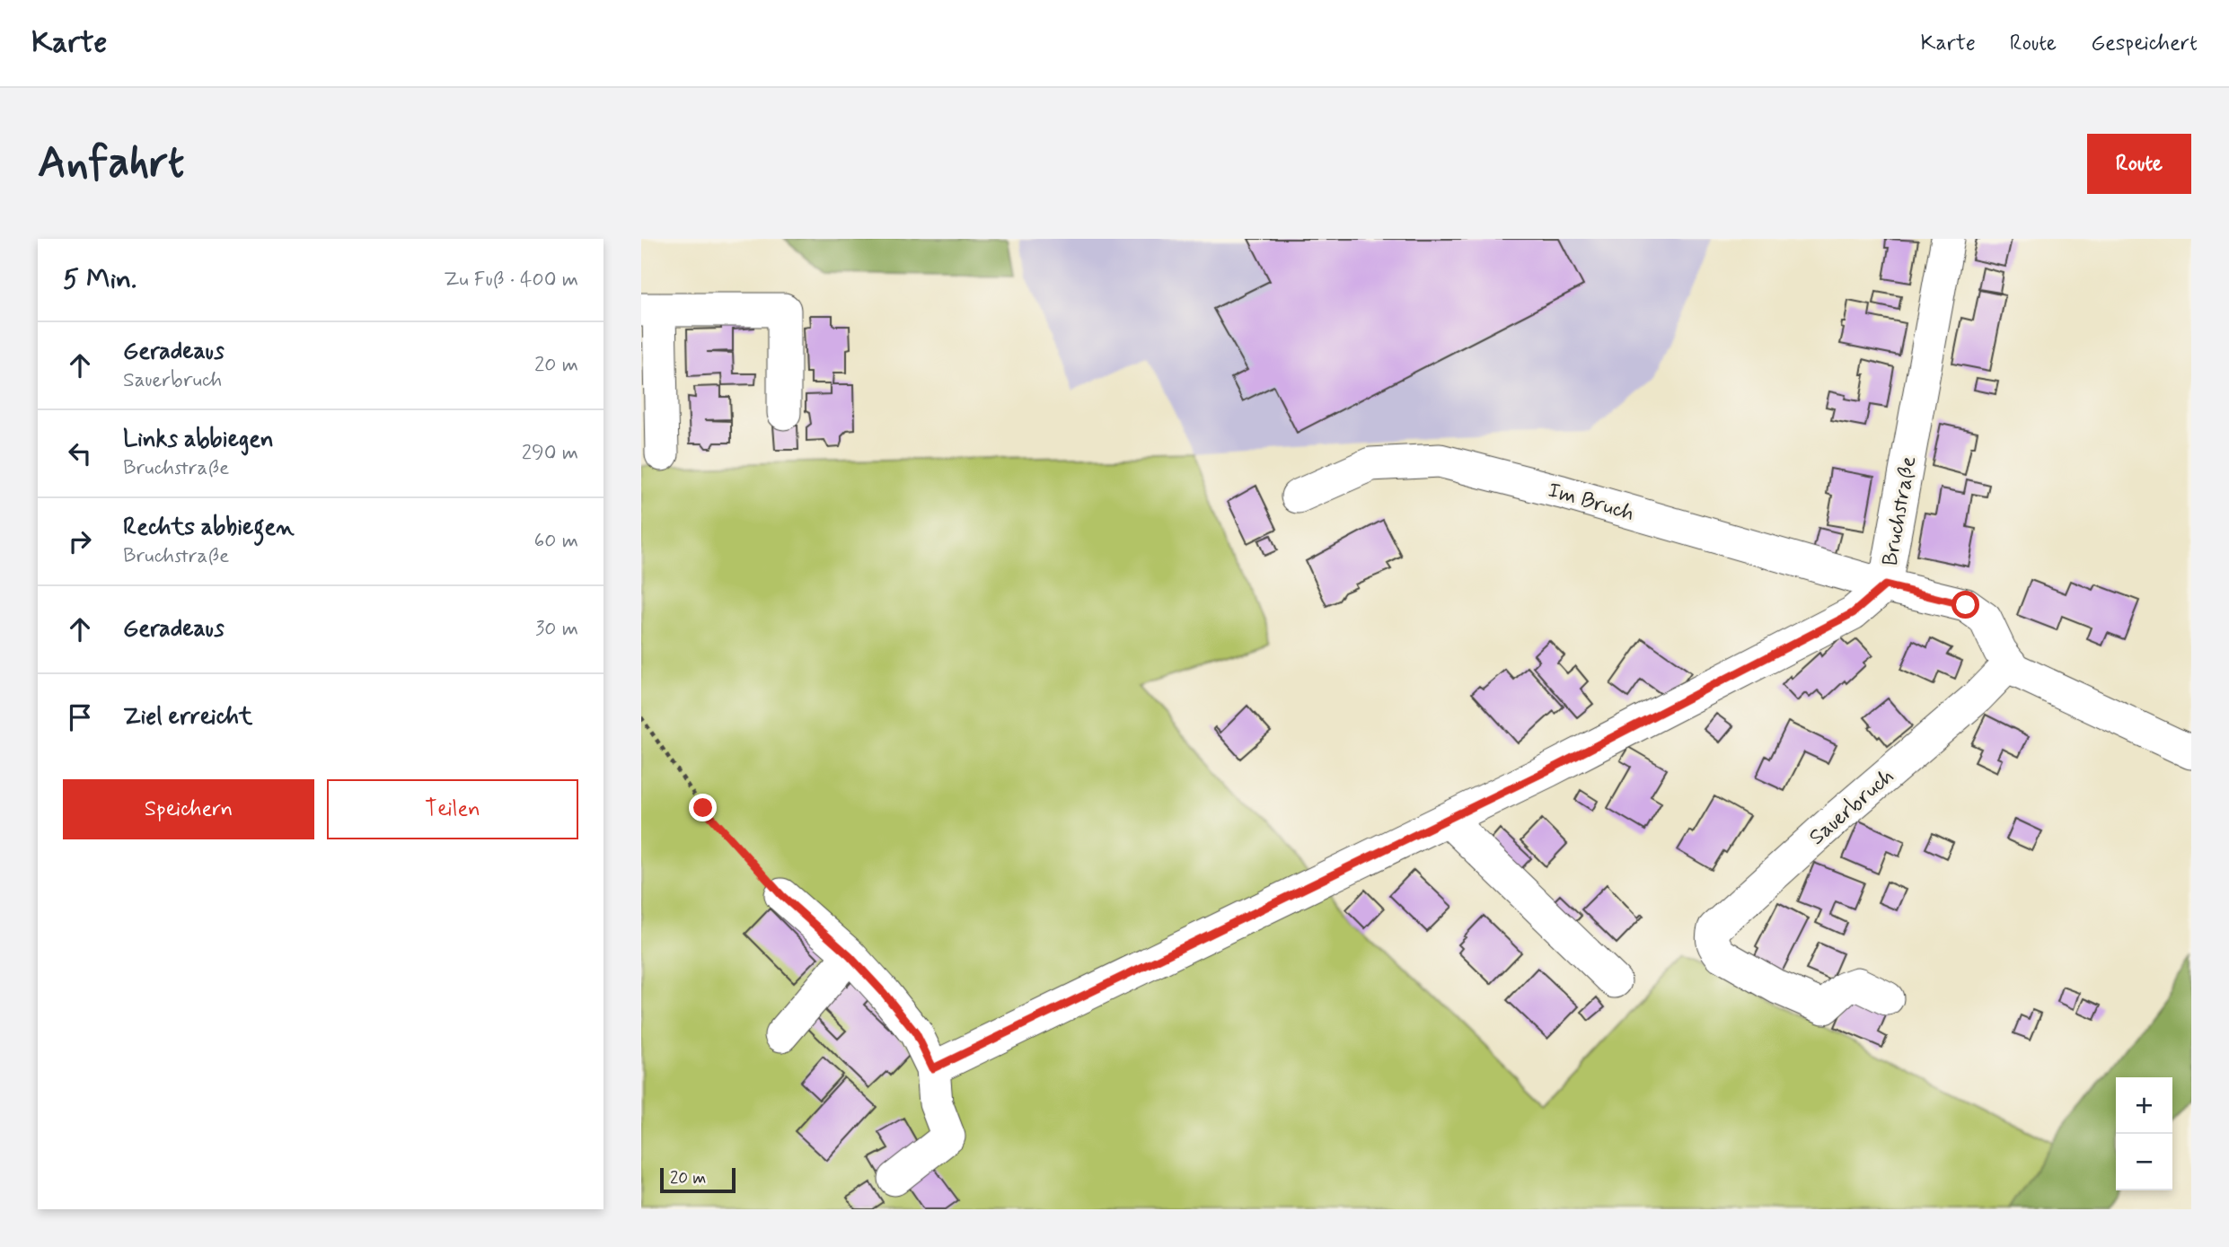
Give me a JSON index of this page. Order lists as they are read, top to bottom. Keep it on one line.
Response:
{"streets":{"street":["Im Bruch","Bruchstraße","Sauerbruch"]},"crossings":[["Im Bruch","Bruchstraße"]],"scale_bar":"20 m","page":{"header":"Karte","nav":["Karte","Route","Gespeichert"],"buttons":["Route",["Speichern","Teilen"]],"title":"Anfahrt","heading":["5 Min.","Zu Fuß · 400 m"],"list":[["Geradeaus","Sauerbruch","20 m"],["Links abbiegen","Bruchstraße","290 m"],["Rechts abbiegen","Bruchstraße","60 m"],["Geradeaus","30 m"],"Ziel erreicht"],"map_buttons":["+","−"],"scale":"20 m"}}
